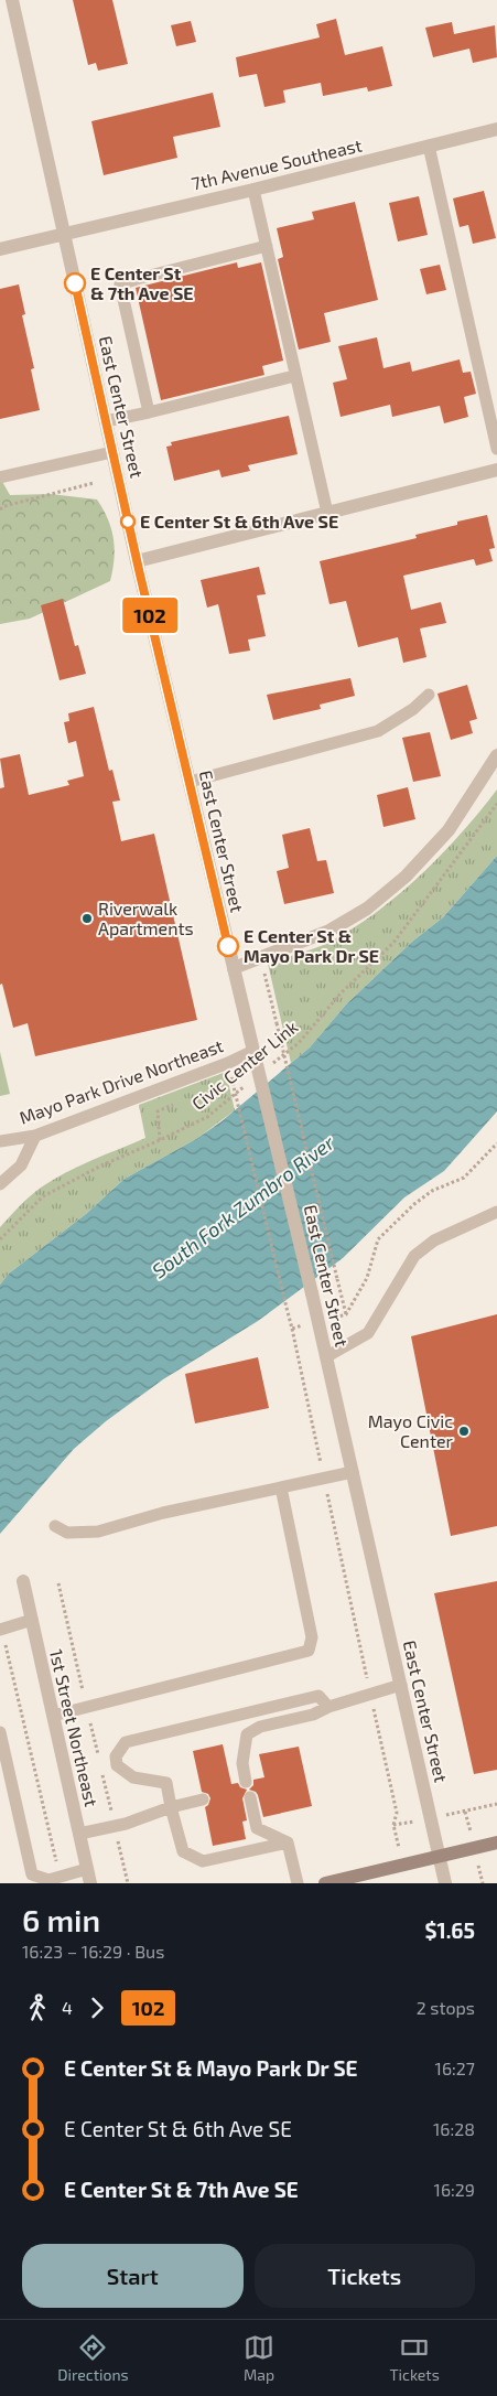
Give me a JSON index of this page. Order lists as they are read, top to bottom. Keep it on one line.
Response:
{"streets":{"street":["7th Avenue Southeast","East Center Street","1st Street Northeast"],"lane":["Mayo Park Drive Northeast"],"path":["Civic Center Link"]},"crossings":[["7th Avenue Southeast","East Center Street"],["East Center Street","Mayo Park Drive Northeast"]],"water":["South Fork Zumbro River"],"places":["E Center St & 7th Ave SE","E Center St & 6th Ave SE","Riverwalk Apartments","E Center St & Mayo Park Dr SE","Mayo Civic Center"],"lines":["bus line 102"],"page":{"on_map":"102","heading":["6 min","16:23 – 16:29 · Bus","$1.65"],"legs":["4","102","2 stops"],"list":[{"name":"E Center St & Mayo Park Dr SE","value":"16:27"},{"name":"E Center St & 6th Ave SE","value":"16:28"},{"name":"E Center St & 7th Ave SE","value":"16:29"}],"buttons":["Start","Tickets"],"tabs":["Directions","Map","Tickets"]}}
